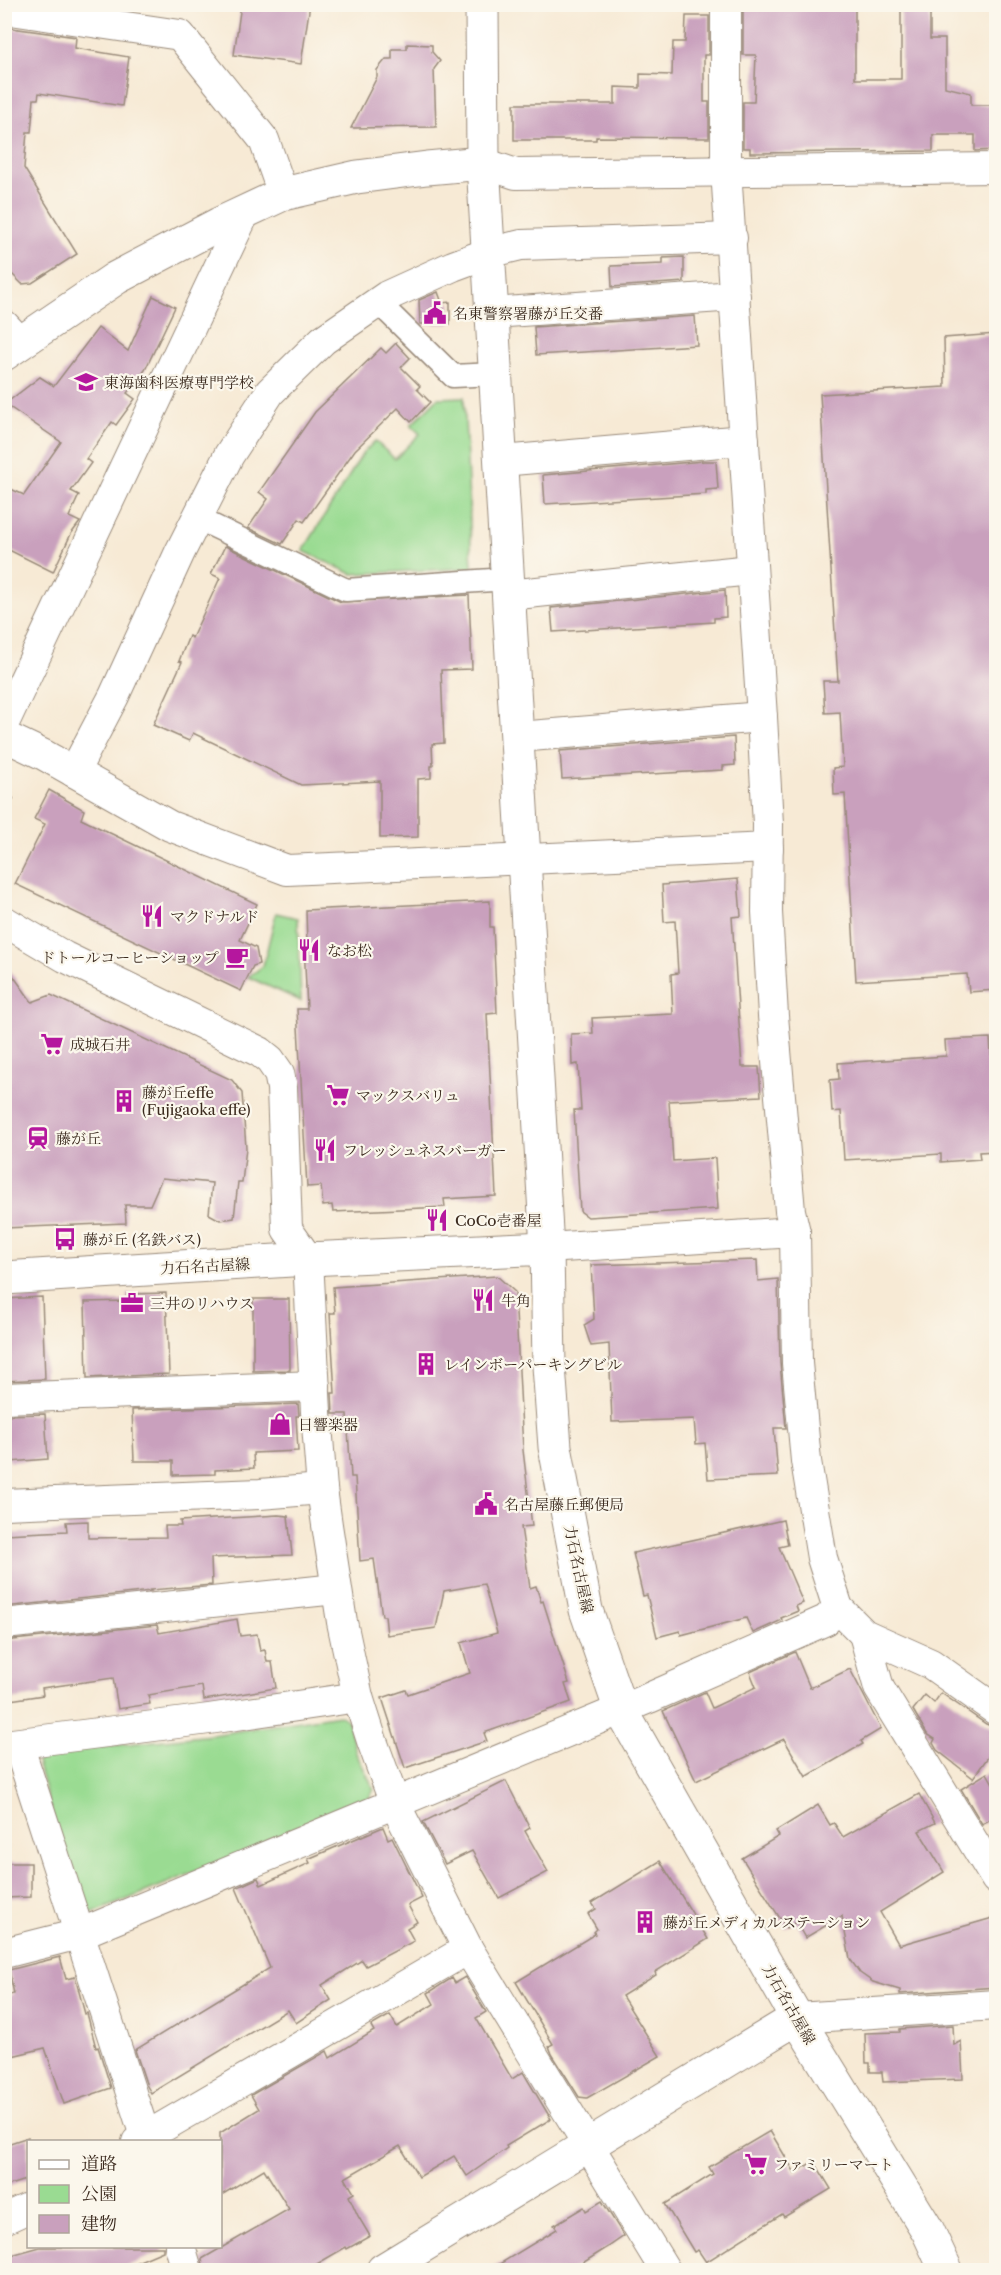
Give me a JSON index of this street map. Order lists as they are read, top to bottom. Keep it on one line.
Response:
{"streets":{"street":["力石名古屋線"]},"places":{"public building":["名東警察署藤が丘交番","名古屋藤丘郵便局"],"school or university":["東海歯科医療専門学校"],"restaurant":["マクドナルド","なお松","フレッシュネスバーガー","CoCo壱番屋","牛角"],"cafe":["ドトールコーヒーショップ"],"supermarket":["成城石井","マックスバリュ","ファミリーマート"],"building":["藤が丘effe (Fujigaoka effe)","レインボーパーキングビル","藤が丘メディカルステーション"],"station":["藤が丘"],"bus stop":["藤が丘 (名鉄バス)"],"office":["三井のリハウス"],"shop":["日響楽器"]},"legend":["道路","公園","建物"]}
